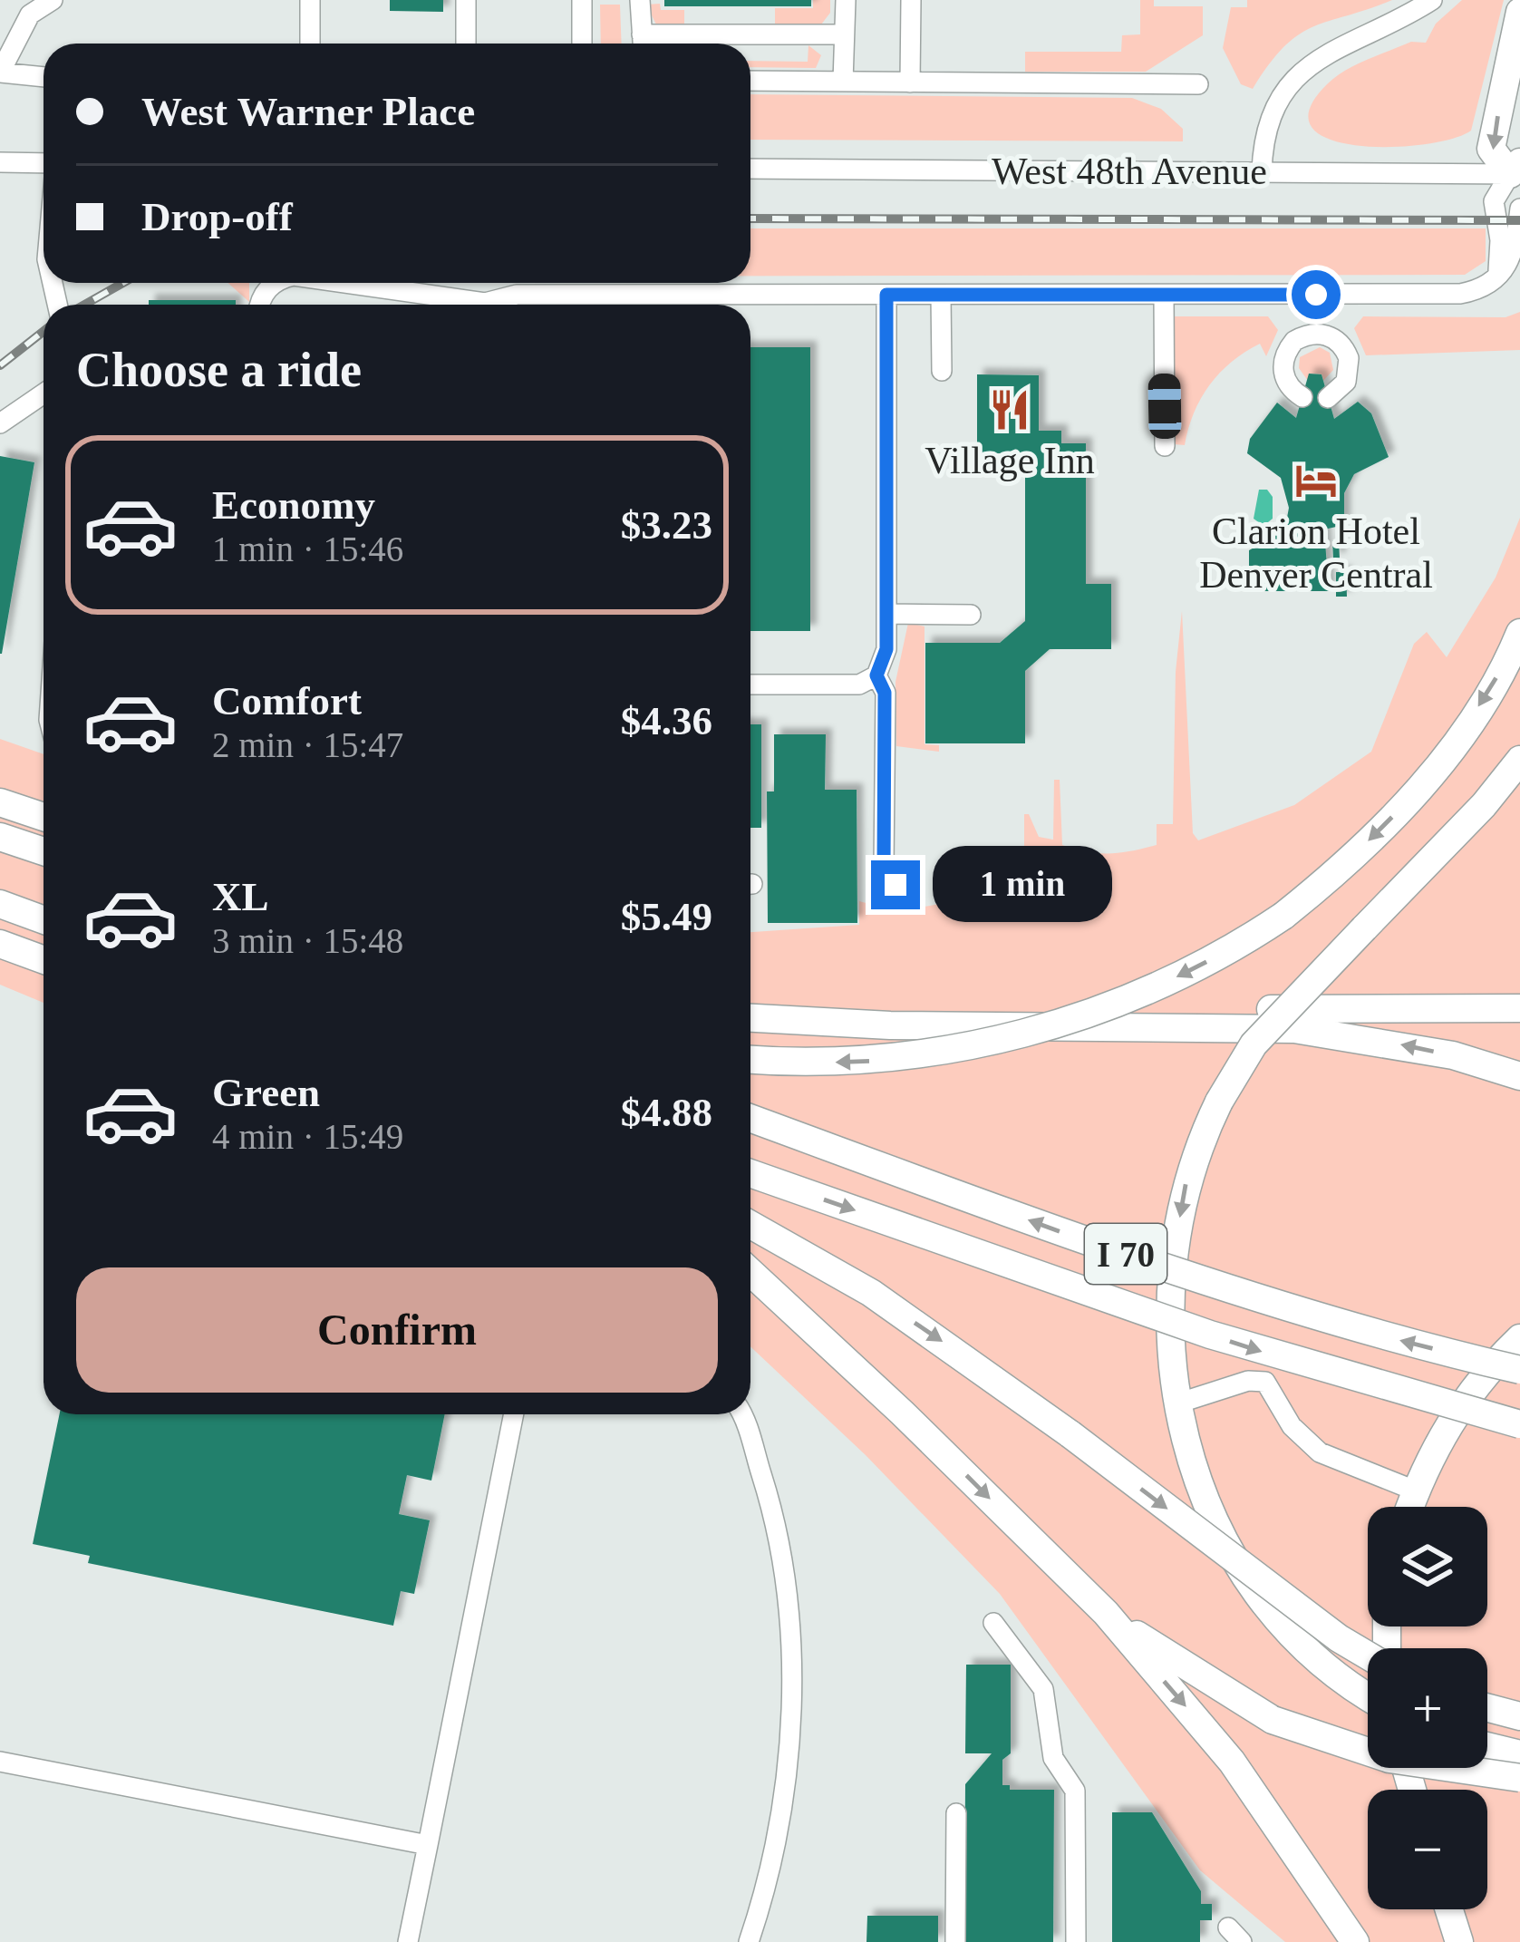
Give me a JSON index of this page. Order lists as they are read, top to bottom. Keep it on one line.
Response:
{"streets":{"highway":["I 70"],"street":["West 48th Avenue"]},"places":{"restaurant":["Village Inn"],"hotel":["Clarion Hotel Denver Central"]},"page":{"banner":["West Warner Place","Drop-off"],"heading":"Choose a ride","list":[{"name":"Economy","note":"1 min · 15:46","value":"$3.23"},{"name":"Comfort","note":"2 min · 15:47","value":"$4.36"},{"name":"XL","note":"3 min · 15:48","value":"$5.49"},{"name":"Green","note":"4 min · 15:49","value":"$4.88"}],"bubble":"1 min","buttons":"Confirm","map_buttons":["+","−"]}}
